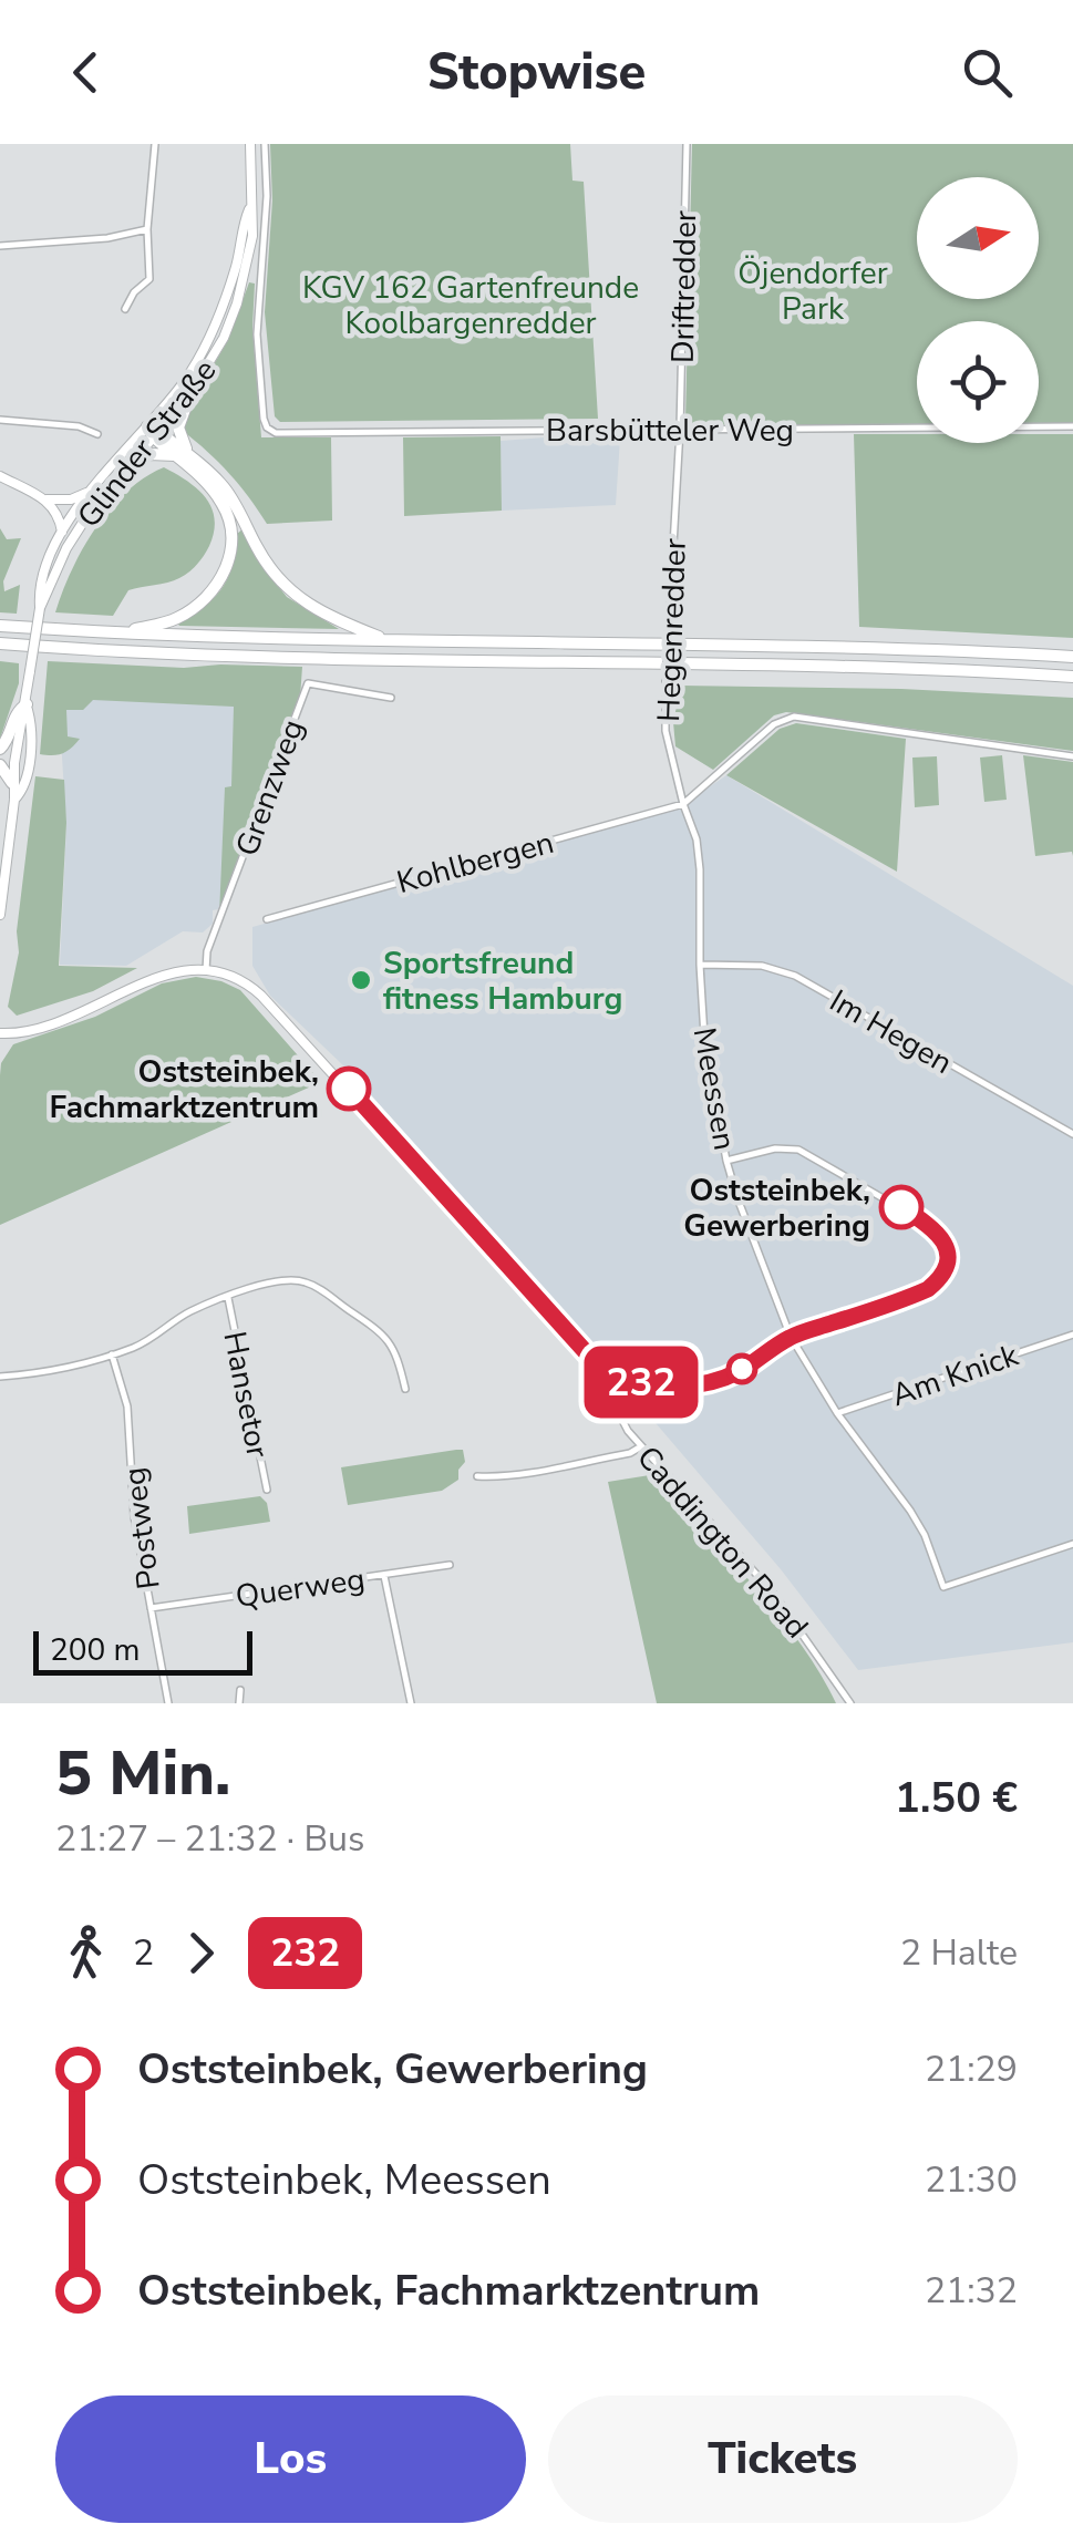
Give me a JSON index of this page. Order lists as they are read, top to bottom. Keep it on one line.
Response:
{"streets":{"main road":["Glinder Straße"],"street":["Driftredder","Barsbütteler Weg","Hegenredder","Grenzweg","Kohlbergen","Im Hegen","Meessen","Am Knick","Hansetor","Postweg","Caddington Road","Querweg"]},"crossings":[["Driftredder","Barsbütteler Weg"],["Driftredder","Hegenredder"],["Barsbütteler Weg","Hegenredder"],["Hegenredder","Kohlbergen"],["Hegenredder","Meessen"],["Kohlbergen","Meessen"],["Im Hegen","Meessen"],["Meessen","Am Knick"],["Postweg","Querweg"]],"parks":["Öjendorfer Park","KGV 162 Gartenfreunde Koolbargenredder"],"places":["Sportsfreund fitness Hamburg","Oststeinbek, Fachmarktzentrum","Oststeinbek, Gewerbering"],"lines":["bus line 232"],"scale_bar":"200 m","north":"right","page":{"header":"Stopwise","on_map":"232","scale":"200 m","heading":["5 Min.","21:27 – 21:32 · Bus","1.50 €"],"legs":["2","232","2 Halte"],"list":[{"name":"Oststeinbek, Gewerbering","value":"21:29"},{"name":"Oststeinbek, Meessen","value":"21:30"},{"name":"Oststeinbek, Fachmarktzentrum","value":"21:32"}],"buttons":["Los","Tickets"]}}
